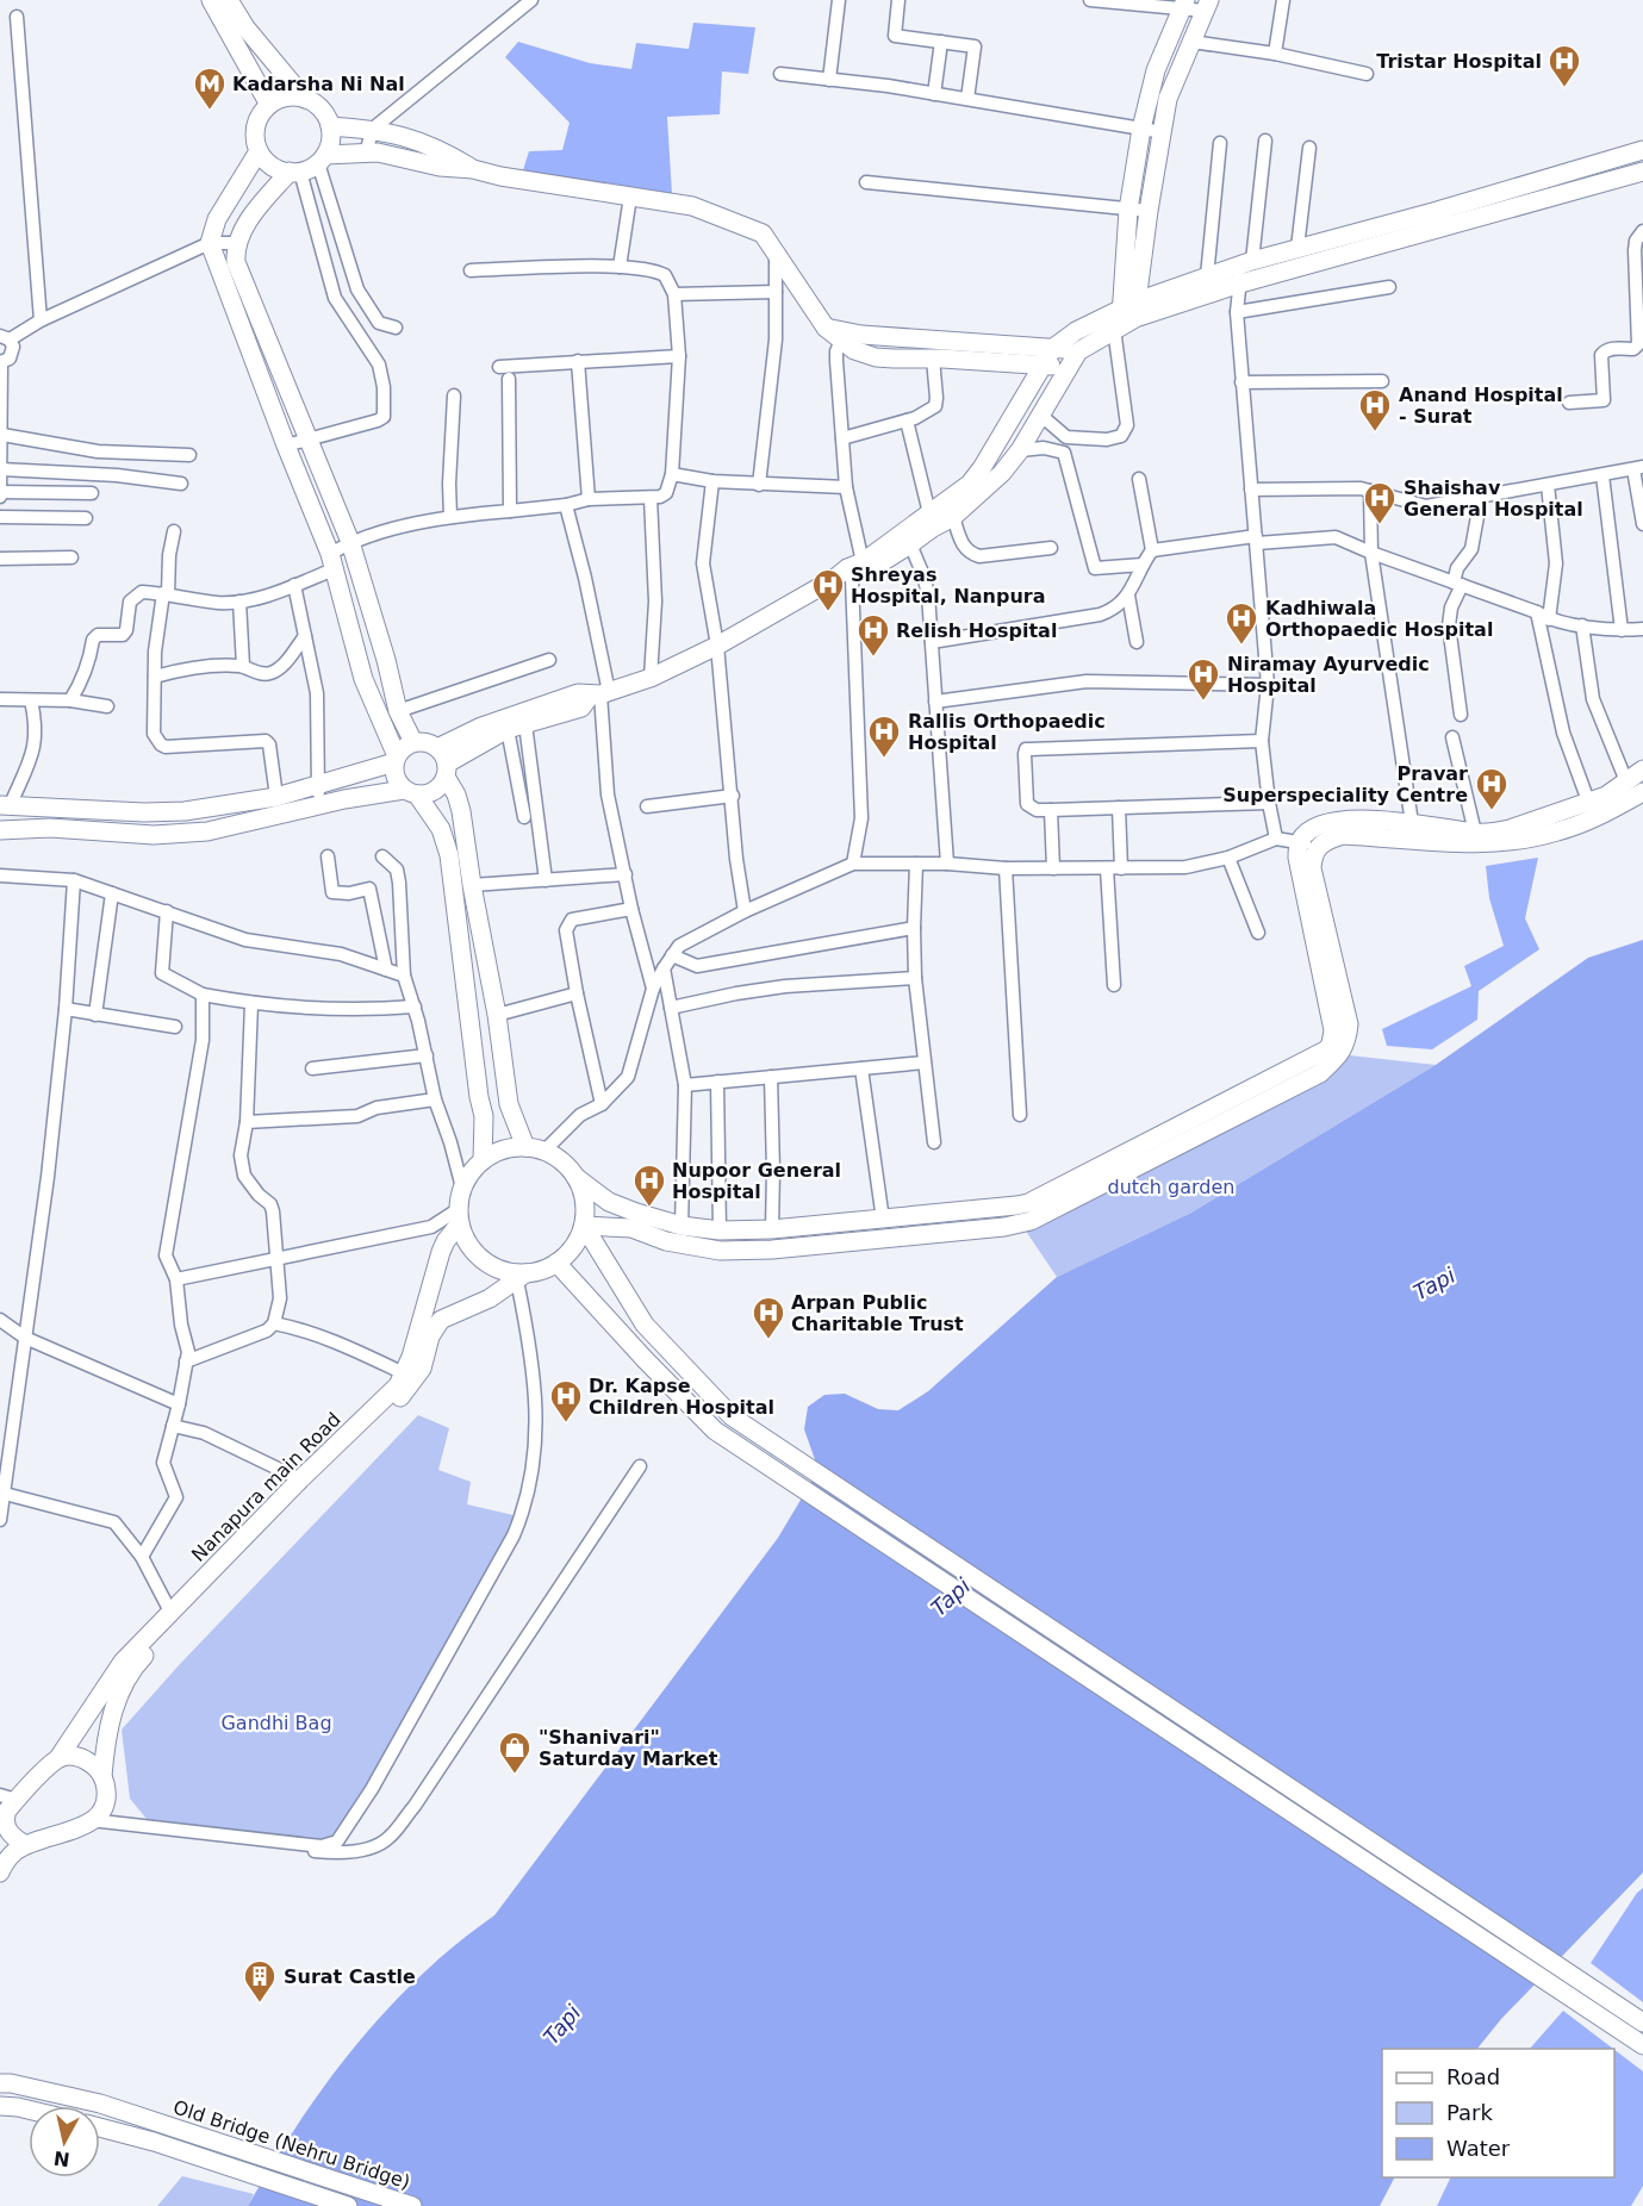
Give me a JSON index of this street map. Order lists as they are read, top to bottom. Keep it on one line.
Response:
{"streets":{"main road":["Nanapura main Road","Old Bridge (Nehru Bridge)"]},"water":["Tapi"],"parks":["dutch garden","Gandhi Bag"],"places":{"hospital":["Tristar Hospital","Anand Hospital - Surat","Shaishav General Hospital","Shreyas Hospital, Nanpura","Kadhiwala Orthopaedic Hospital","Relish Hospital","Niramay Ayurvedic Hospital","Rallis Orthopaedic Hospital","Pravar Superspeciality Centre","Nupoor General Hospital","Arpan Public Charitable Trust","Dr. Kapse Children Hospital"],"metro station":["Kadarsha Ni Nal"],"shop":["\"Shanivari\" Saturday Market"],"building":["Surat Castle"]},"legend":["Road","Park","Water"],"north":"bottom"}
